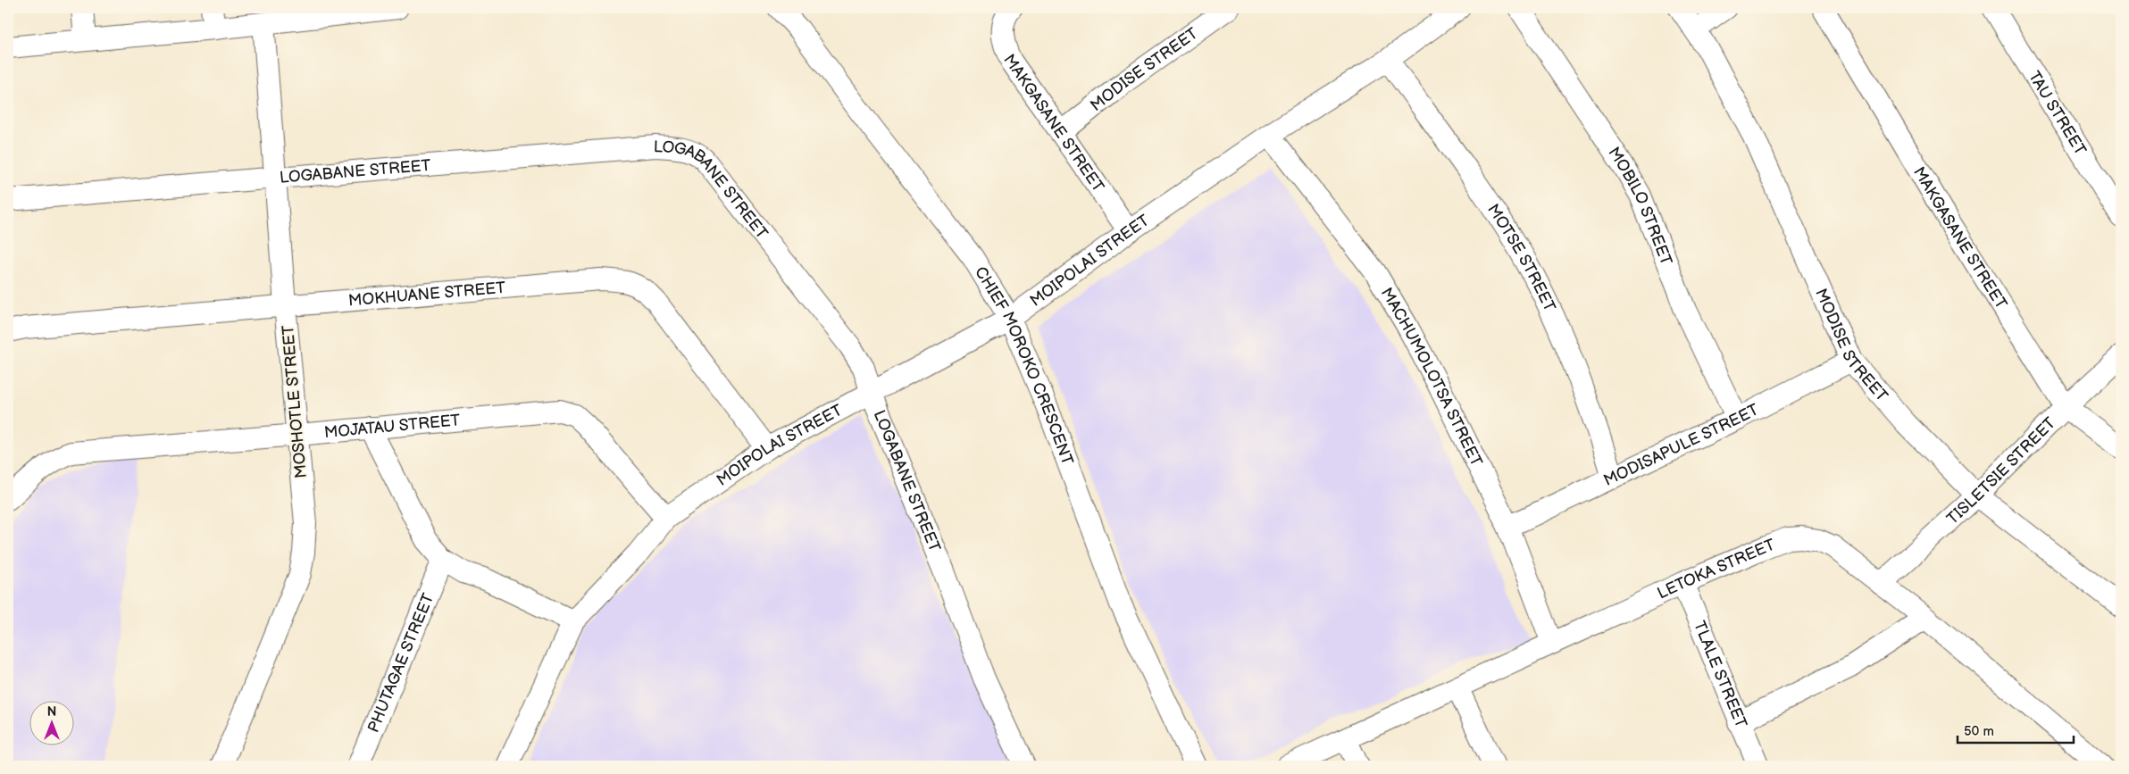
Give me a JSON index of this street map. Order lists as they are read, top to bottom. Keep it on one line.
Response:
{"streets":{"street":["MODISE STREET","TAU STREET","MAKGASANE STREET","LOGABANE STREET","MOBILO STREET","MOTSE STREET","MOIPOLAI STREET","MOKHUANE STREET","CHIEF MOROKO CRESCENT","MACHUMOLOTSA STREET","MOSHOTLE STREET","MOJATAU STREET","MODISAPULE STREET","TISLETSIE STREET","LETOKA STREET","PHUTAGAE STREET","TLALE STREET"]},"crossings":[["MODISE STREET","MAKGASANE STREET"],["MODISE STREET","MODISAPULE STREET"],["MODISE STREET","TISLETSIE STREET"],["MAKGASANE STREET","MOIPOLAI STREET"],["MAKGASANE STREET","TISLETSIE STREET"],["LOGABANE STREET","MOIPOLAI STREET"],["LOGABANE STREET","MOSHOTLE STREET"],["MOBILO STREET","MODISAPULE STREET"],["MOTSE STREET","MOIPOLAI STREET"],["MOTSE STREET","MODISAPULE STREET"],["MOIPOLAI STREET","MOKHUANE STREET"],["MOIPOLAI STREET","CHIEF MOROKO CRESCENT"],["MOIPOLAI STREET","MACHUMOLOTSA STREET"],["MOIPOLAI STREET","MOJATAU STREET"],["MOKHUANE STREET","MOSHOTLE STREET"],["MACHUMOLOTSA STREET","MODISAPULE STREET"],["MACHUMOLOTSA STREET","LETOKA STREET"],["MOSHOTLE STREET","MOJATAU STREET"],["TISLETSIE STREET","LETOKA STREET"],["LETOKA STREET","TLALE STREET"]],"scale_bar":"50 m","north":"top"}
